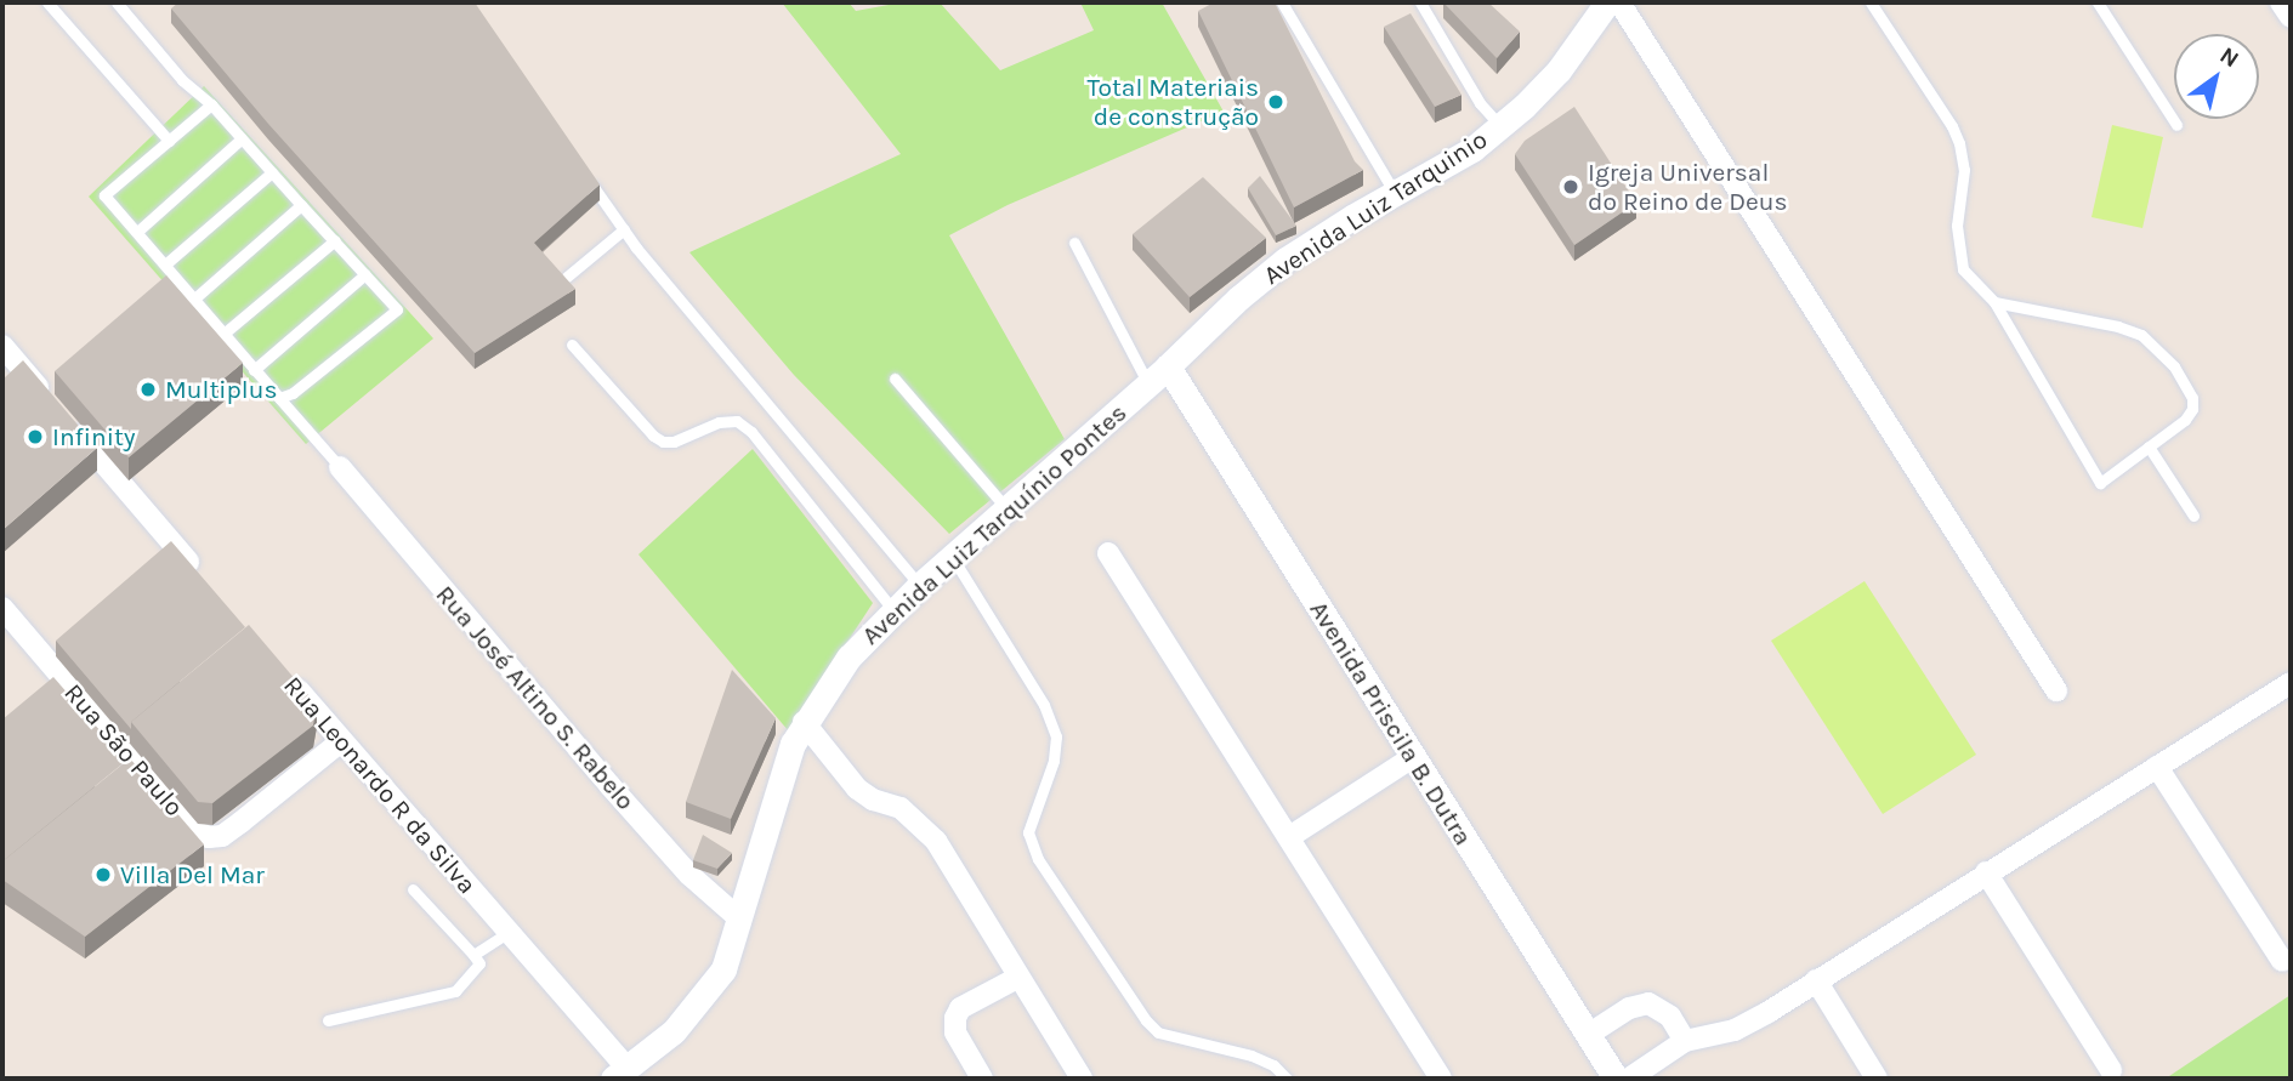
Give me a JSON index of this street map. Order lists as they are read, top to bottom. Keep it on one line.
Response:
{"streets":{"street":["Avenida Luiz Tarquinio","Avenida Luiz Tarquínio Pontes","Rua José Altino S. Rabelo","Avenida Priscila B. Dutra","Rua São Paulo","Rua Leonardo R da Silva"]},"crossings":[["Avenida Luiz Tarquinio","Avenida Luiz Tarquínio Pontes"],["Avenida Luiz Tarquinio","Avenida Priscila B. Dutra"],["Avenida Luiz Tarquínio Pontes","Rua José Altino S. Rabelo"],["Avenida Luiz Tarquínio Pontes","Avenida Priscila B. Dutra"],["Avenida Luiz Tarquínio Pontes","Rua Leonardo R da Silva"],["Rua São Paulo","Rua Leonardo R da Silva"]],"places":["Total Materiais de construção","Igreja Universal do Reino de Deus","Multiplus","Infinity","Villa Del Mar"],"north":"top right"}
